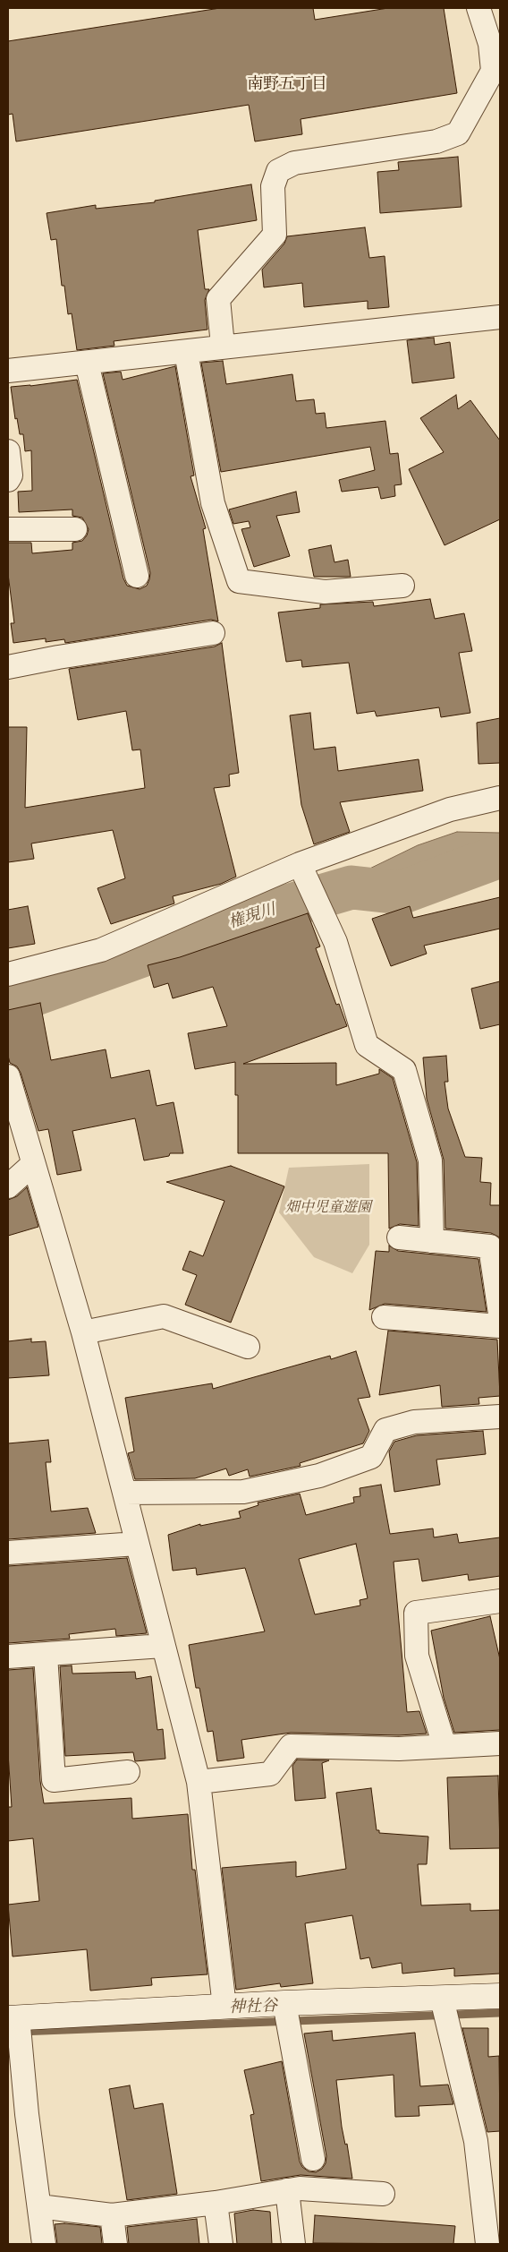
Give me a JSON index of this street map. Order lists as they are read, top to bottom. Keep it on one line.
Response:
{"districts":["南野五丁目"],"water":["権現川","神社谷"],"parks":["畑中児童遊園"]}
